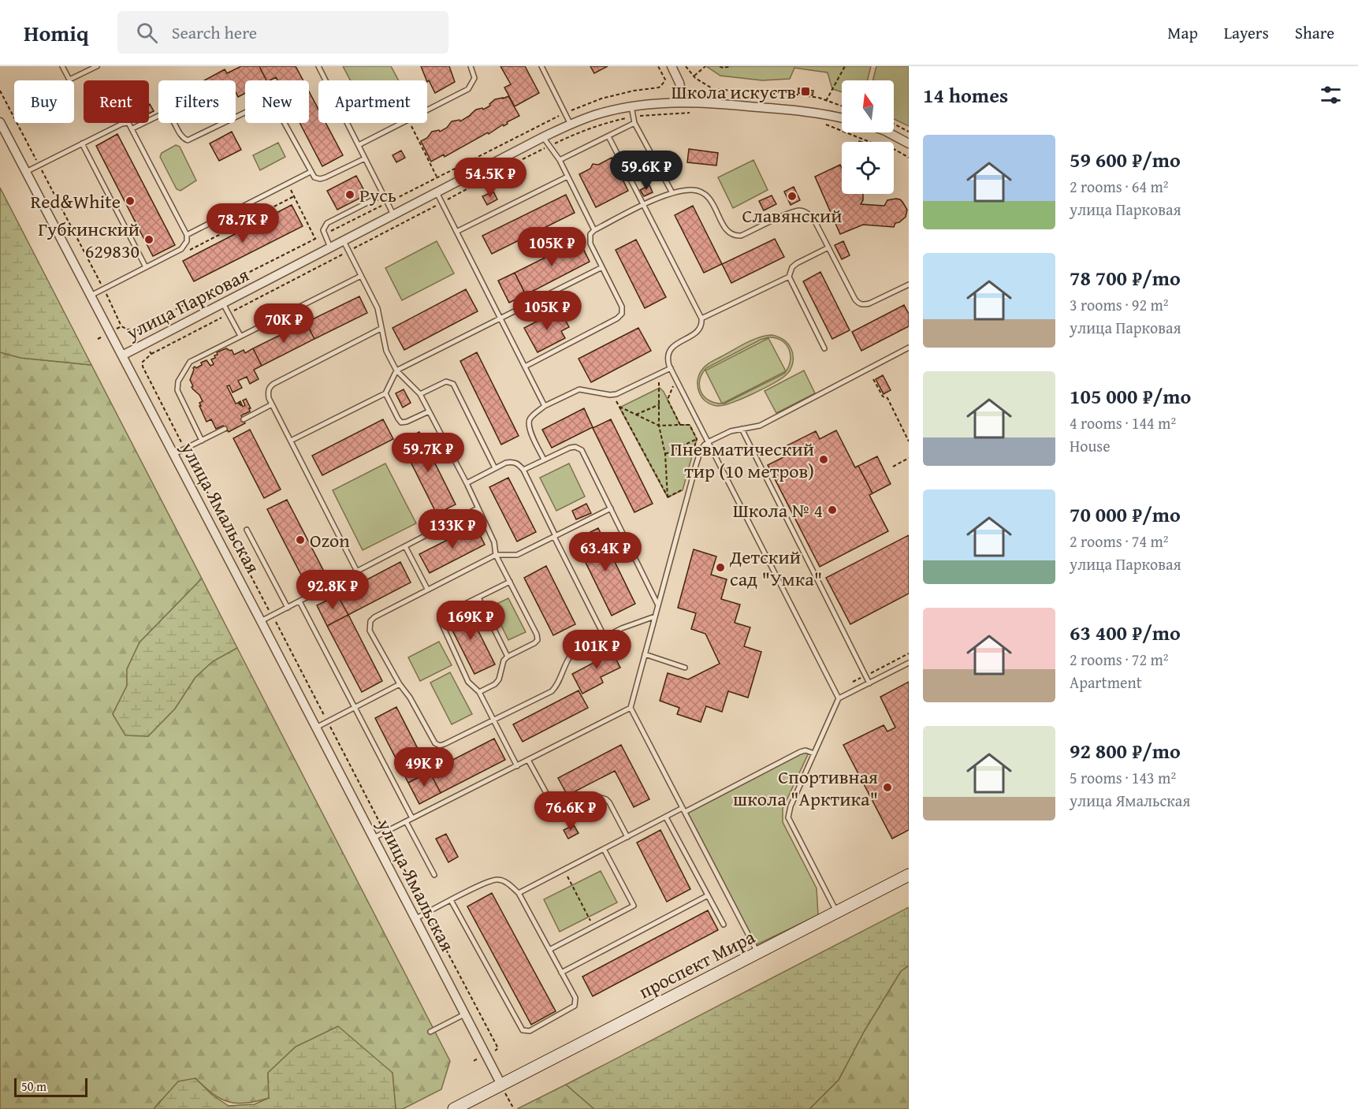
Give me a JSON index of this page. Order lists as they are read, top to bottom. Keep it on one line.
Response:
{"streets":{"main road":["проспект Мира"],"street":["улица Парковая","улица Ямальская"]},"crossings":[["улица Парковая","улица Ямальская"],["улица Ямальская","проспект Мира"]],"places":{"transit":["Школа искуств"],"other":["Русь","Славянский","Red&White","Губкинский 629830","Пневматический тир (10 метров)","Школа № 4","Ozon","Детский сад \"Умка\"","Спортивная школа \"Арктика\""]},"scale_bar":"50 m","north":"top","page":{"header":"Homiq","search":"Search here","nav":["Map","Layers","Share"],"heading":"14 homes","chip":["Buy","Rent","Filters","New","Apartment"],"list":[{"name":"59 600 ₽/mo","note":"2 rooms · 64 m² · улица Парковая"},{"name":"78 700 ₽/mo","note":"3 rooms · 92 m² · улица Парковая"},{"name":"105 000 ₽/mo","note":"4 rooms · 144 m² · House"},{"name":"70 000 ₽/mo","note":"2 rooms · 74 m² · улица Парковая"},{"name":"63 400 ₽/mo","note":"2 rooms · 72 m² · Apartment"},{"name":"92 800 ₽/mo","note":"5 rooms · 143 m² · улица Ямальская"}],"price":["59.6K ₽","54.5K ₽","78.7K ₽","105K ₽","105K ₽","70K ₽","59.7K ₽","133K ₽","63.4K ₽","92.8K ₽","169K ₽","101K ₽","49K ₽","76.6K ₽"],"scale":"50 m"}}
